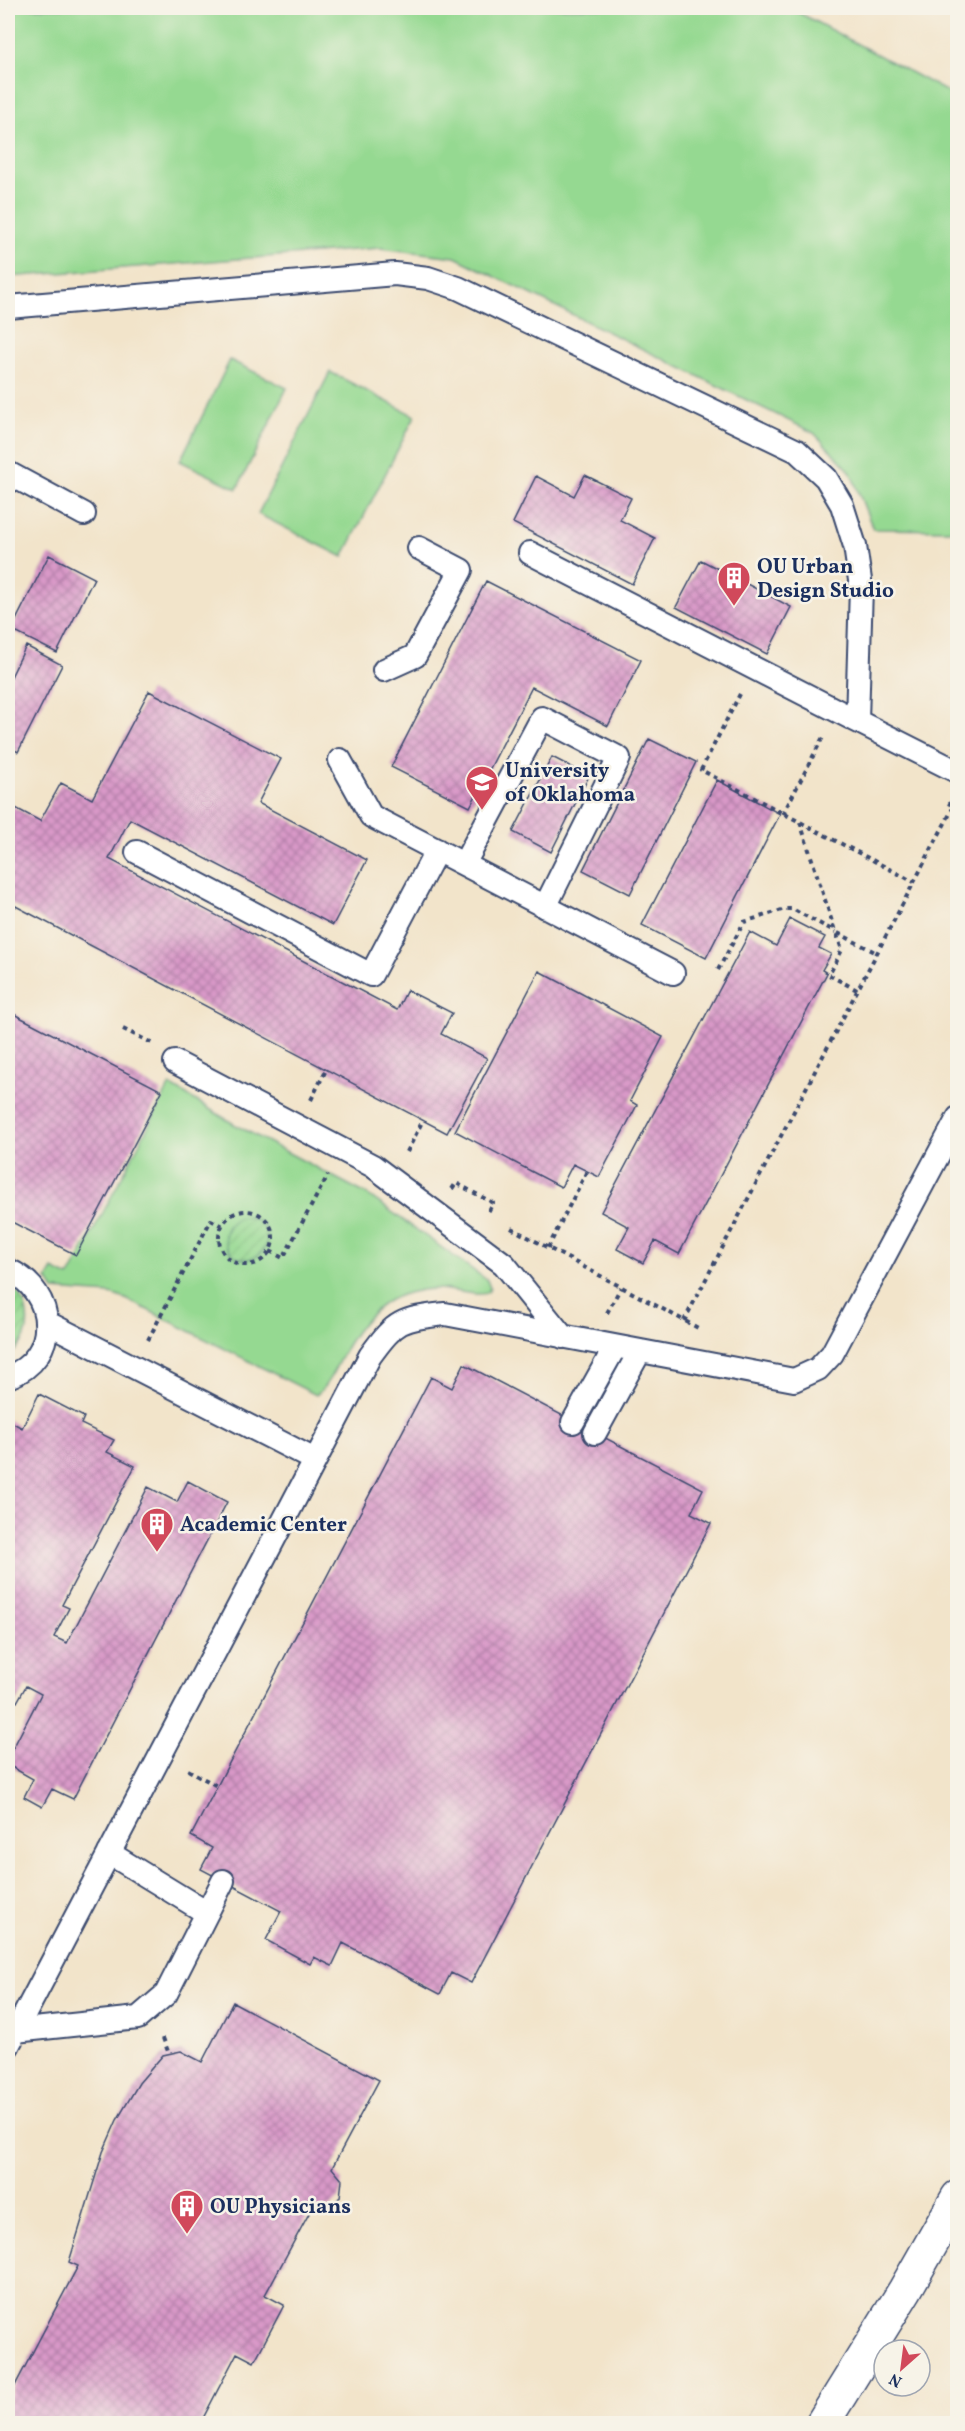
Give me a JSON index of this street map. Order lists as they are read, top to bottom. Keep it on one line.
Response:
{"places":{"building":["OU Urban Design Studio","Academic Center","OU Physicians"],"school or university":["University of Oklahoma"]},"north":"bottom left"}
